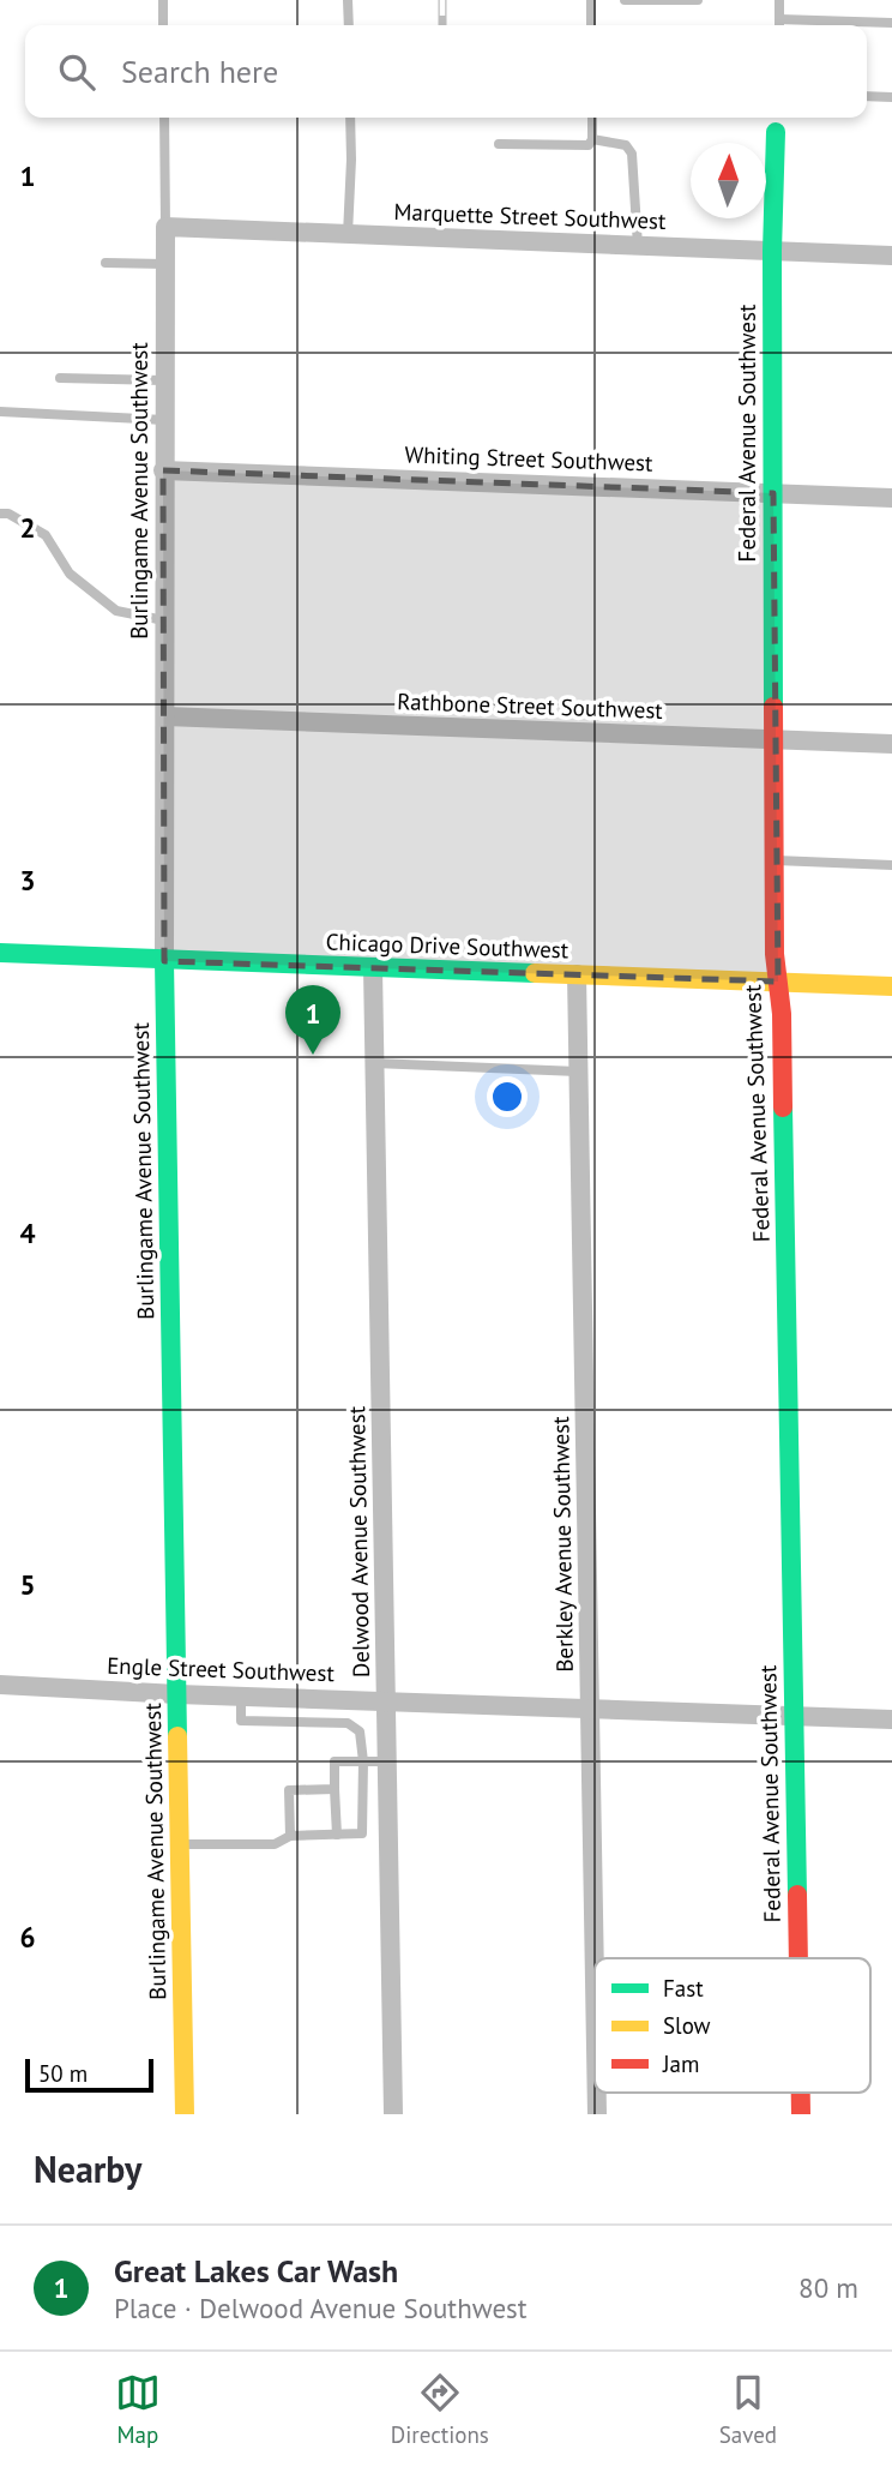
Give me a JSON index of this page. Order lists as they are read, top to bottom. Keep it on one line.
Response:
{"streets":{"street":["Marquette Street Southwest","Federal Avenue Southwest","Whiting Street Southwest","Burlingame Avenue Southwest","Rathbone Street Southwest","Chicago Drive Southwest","Delwood Avenue Southwest","Berkley Avenue Southwest","Engle Street Southwest"]},"crossings":[["Marquette Street Southwest","Federal Avenue Southwest"],["Marquette Street Southwest","Burlingame Avenue Southwest"],["Federal Avenue Southwest","Whiting Street Southwest"],["Federal Avenue Southwest","Rathbone Street Southwest"],["Federal Avenue Southwest","Chicago Drive Southwest"],["Federal Avenue Southwest","Engle Street Southwest"],["Whiting Street Southwest","Burlingame Avenue Southwest"],["Burlingame Avenue Southwest","Rathbone Street Southwest"],["Burlingame Avenue Southwest","Chicago Drive Southwest"],["Burlingame Avenue Southwest","Engle Street Southwest"],["Chicago Drive Southwest","Delwood Avenue Southwest"],["Chicago Drive Southwest","Berkley Avenue Southwest"],["Delwood Avenue Southwest","Engle Street Southwest"],["Berkley Avenue Southwest","Engle Street Southwest"]],"legend":["Fast","Slow","Jam"],"scale_bar":"50 m","north":"top","page":{"search":"Search here","pins":"1","scale":"50 m","heading":"Nearby","list":[{"mark":"1","name":"Great Lakes Car Wash","note":"Place · Delwood Avenue Southwest","value":"80 m"}],"nav":["Map","Directions","Saved"]},"grid":{"rows":["1","2","3","4","5","6"]}}
